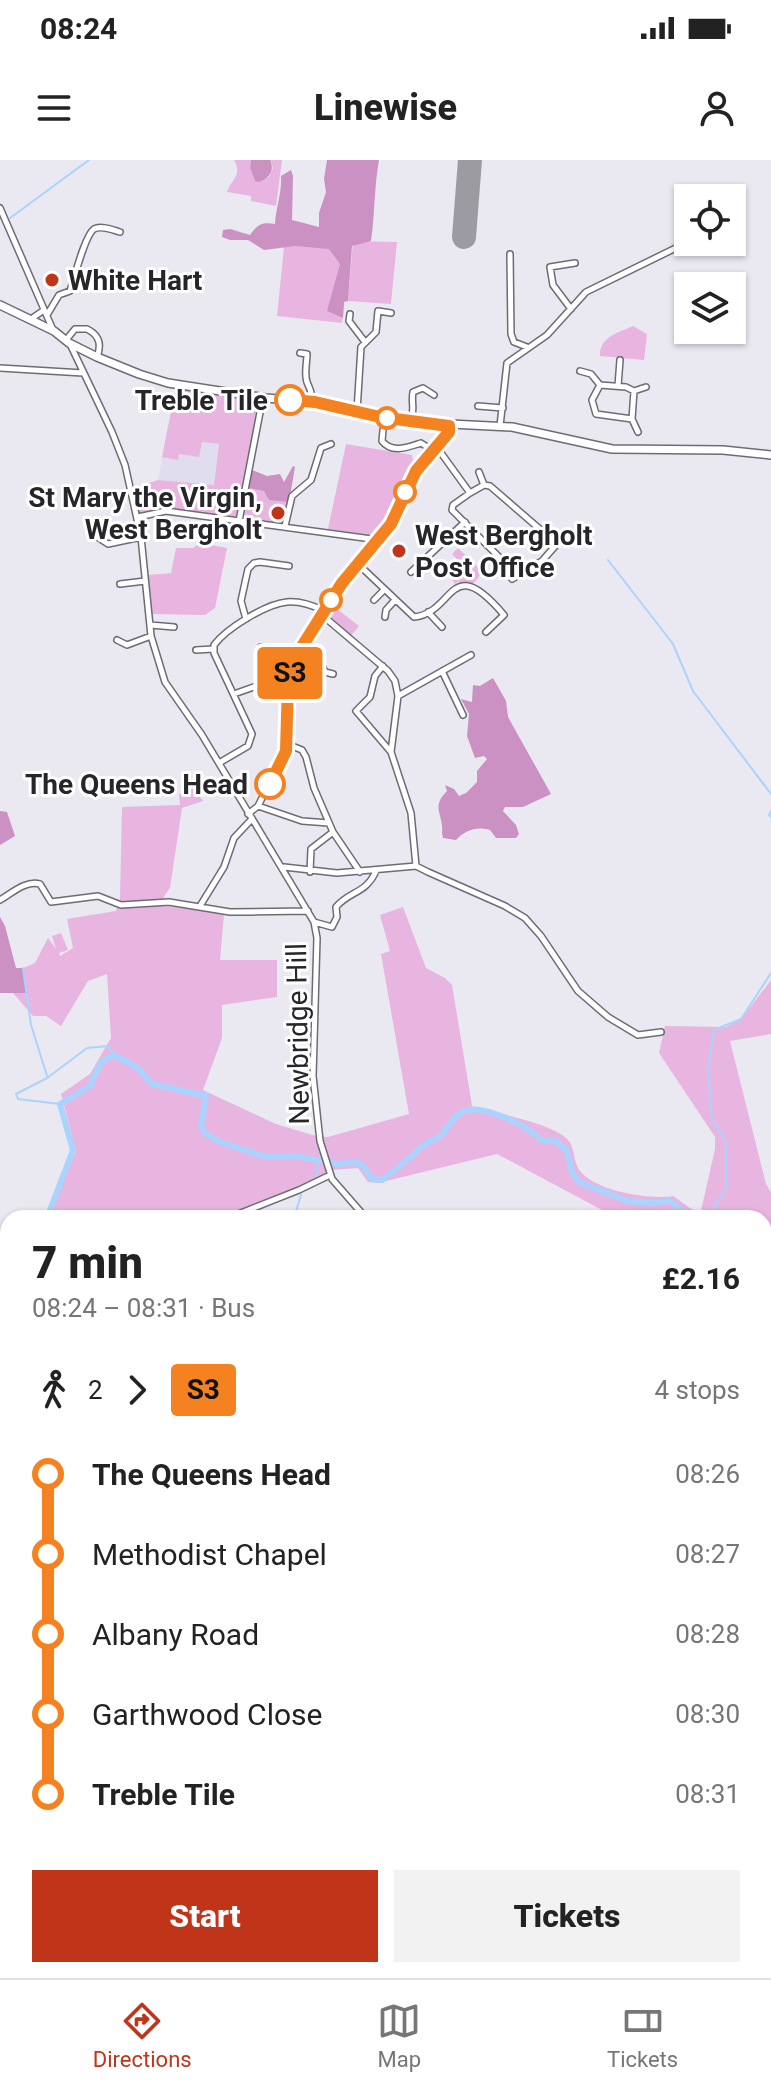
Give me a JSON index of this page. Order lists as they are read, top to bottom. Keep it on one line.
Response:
{"streets":{"street":["Newbridge Hill"]},"places":["White Hart","Treble Tile","St Mary the Virgin, West Bergholt","West Bergholt Post Office","The Queens Head"],"lines":["bus line S3"],"page":{"status":"08:24","header":"Linewise","on_map":"S3","heading":["7 min","08:24 – 08:31 · Bus","£2.16"],"legs":["2","S3","4 stops"],"list":[{"name":"The Queens Head","value":"08:26"},{"name":"Methodist Chapel","value":"08:27"},{"name":"Albany Road","value":"08:28"},{"name":"Garthwood Close","value":"08:30"},{"name":"Treble Tile","value":"08:31"}],"buttons":["Start","Tickets"],"tabs":["Directions","Map","Tickets"]}}
